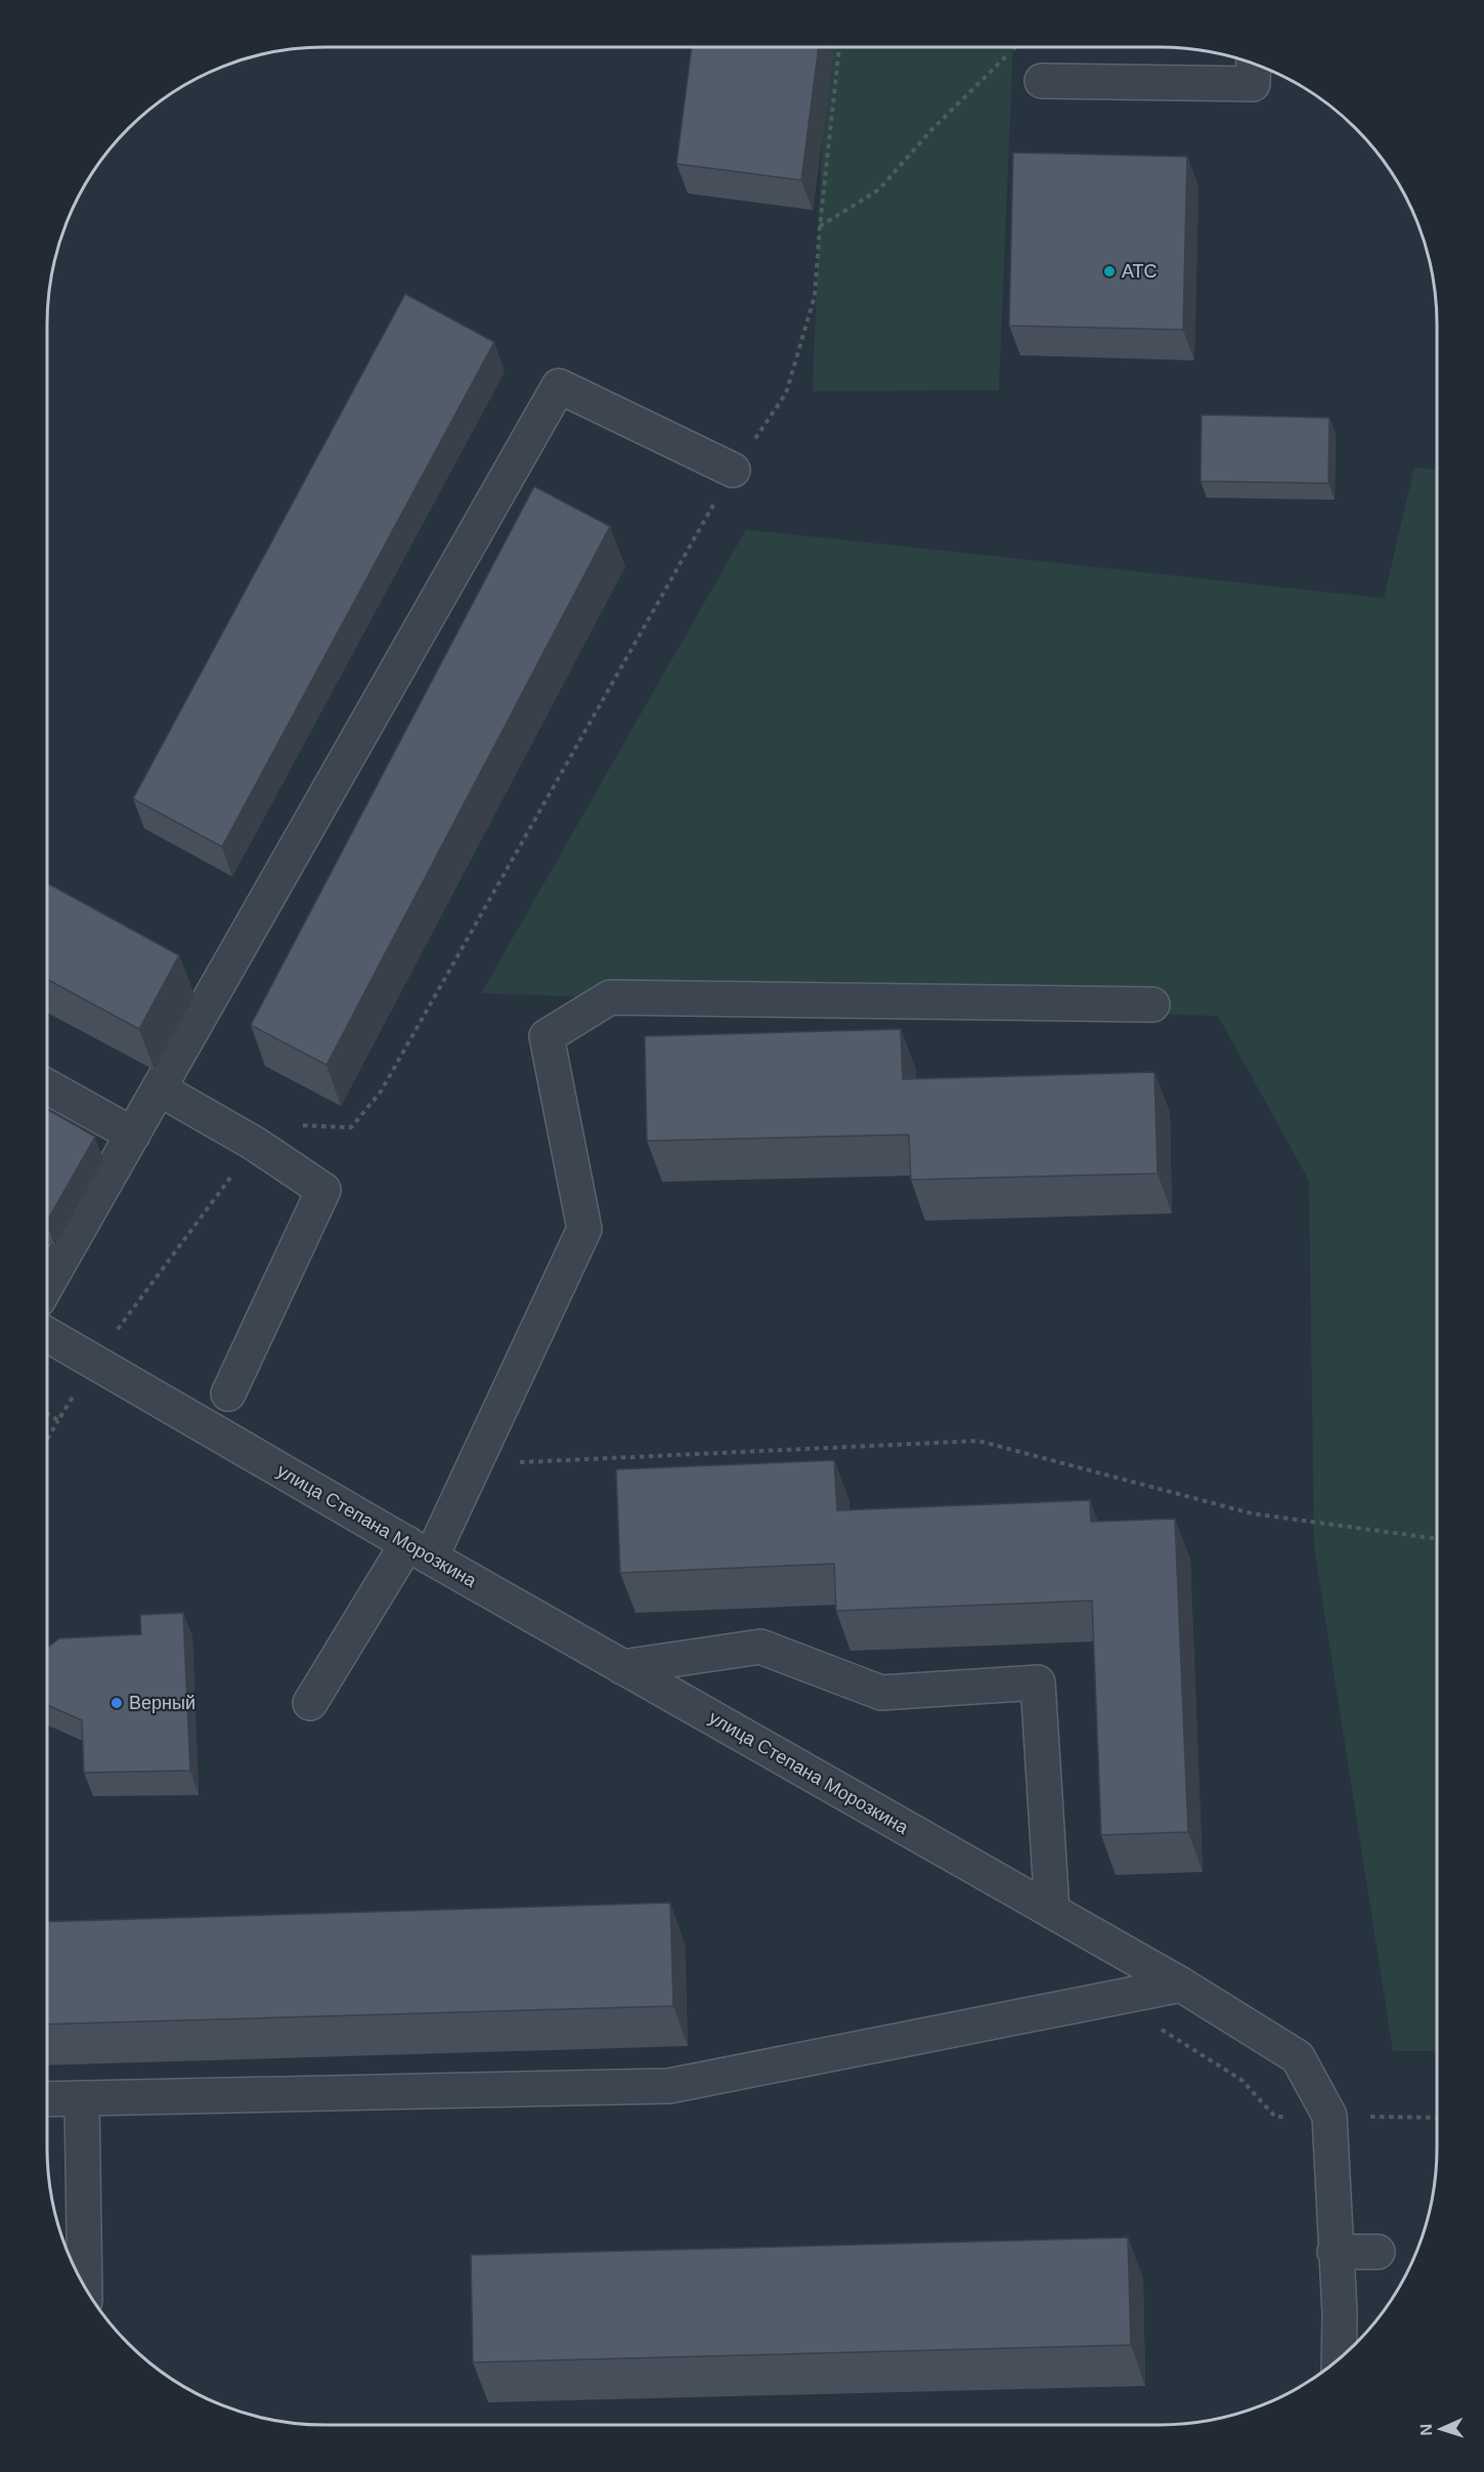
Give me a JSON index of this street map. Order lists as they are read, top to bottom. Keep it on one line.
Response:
{"streets":{"street":["улица Степана Морозкина"]},"places":["АТС","Верный"],"north":"left"}
